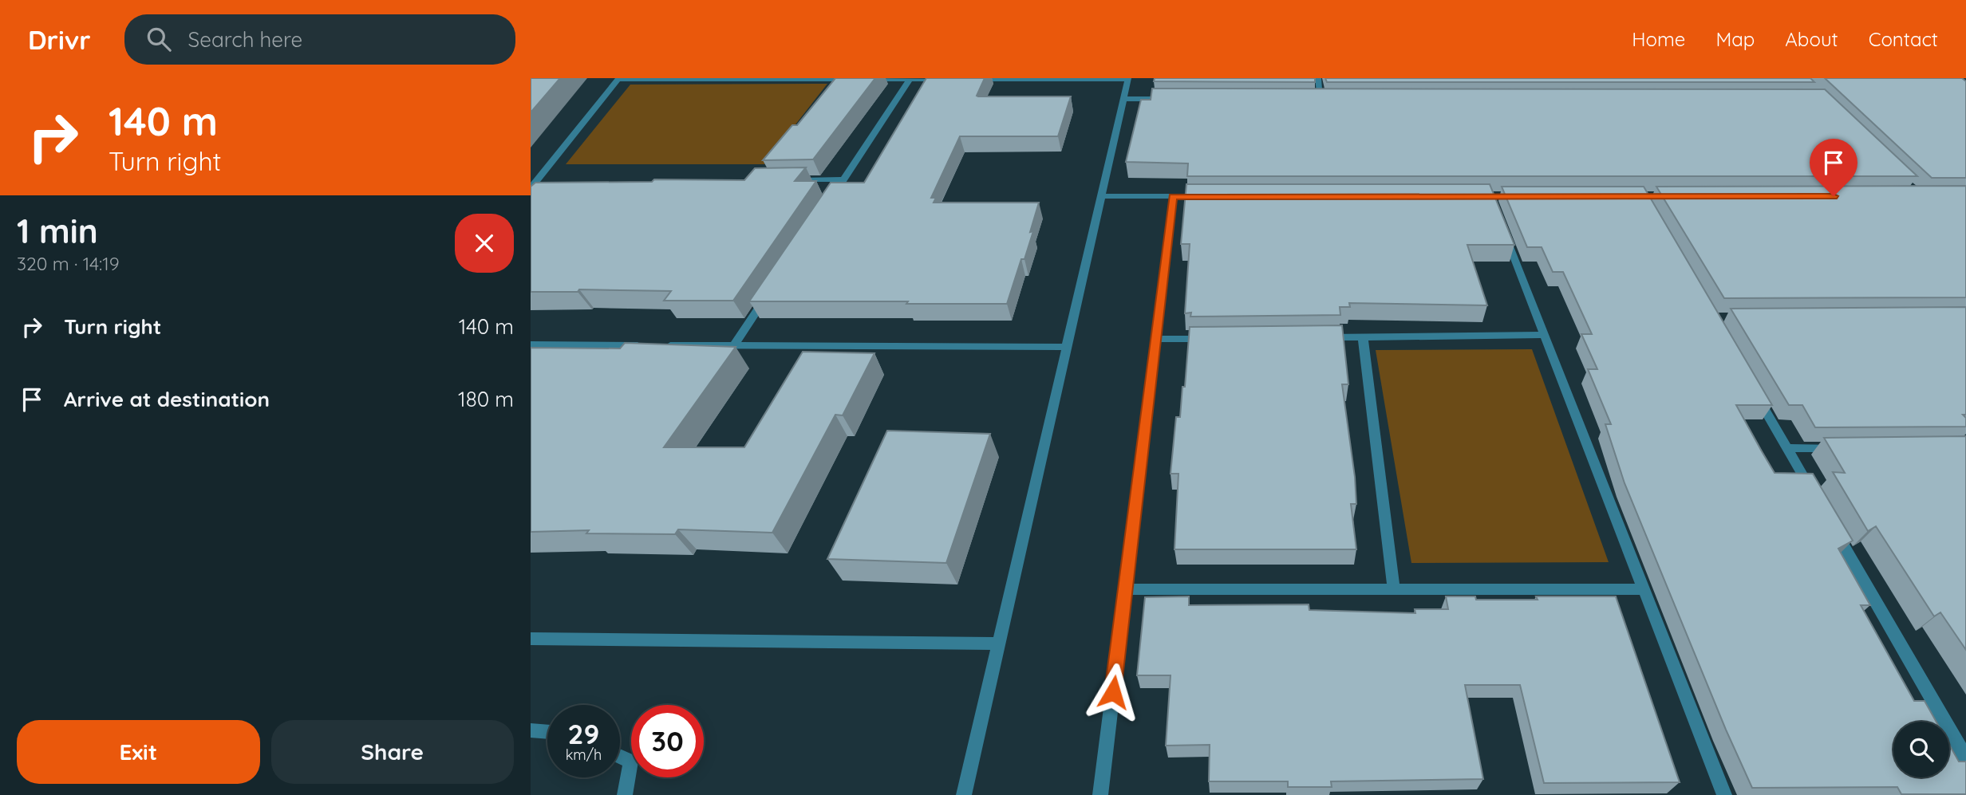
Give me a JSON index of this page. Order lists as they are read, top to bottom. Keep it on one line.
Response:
{"page":{"header":"Drivr","search":"Search here","nav":["Home","Map","About","Contact"],"turn":["140 m","Turn right"],"heading":["1 min","320 m · 14:19"],"list":[{"name":"Turn right","value":"140 m"},{"name":"Arrive at destination","value":"180 m"}],"speed":"29 km/h","limit":"30","buttons":["Exit","Share"]}}
